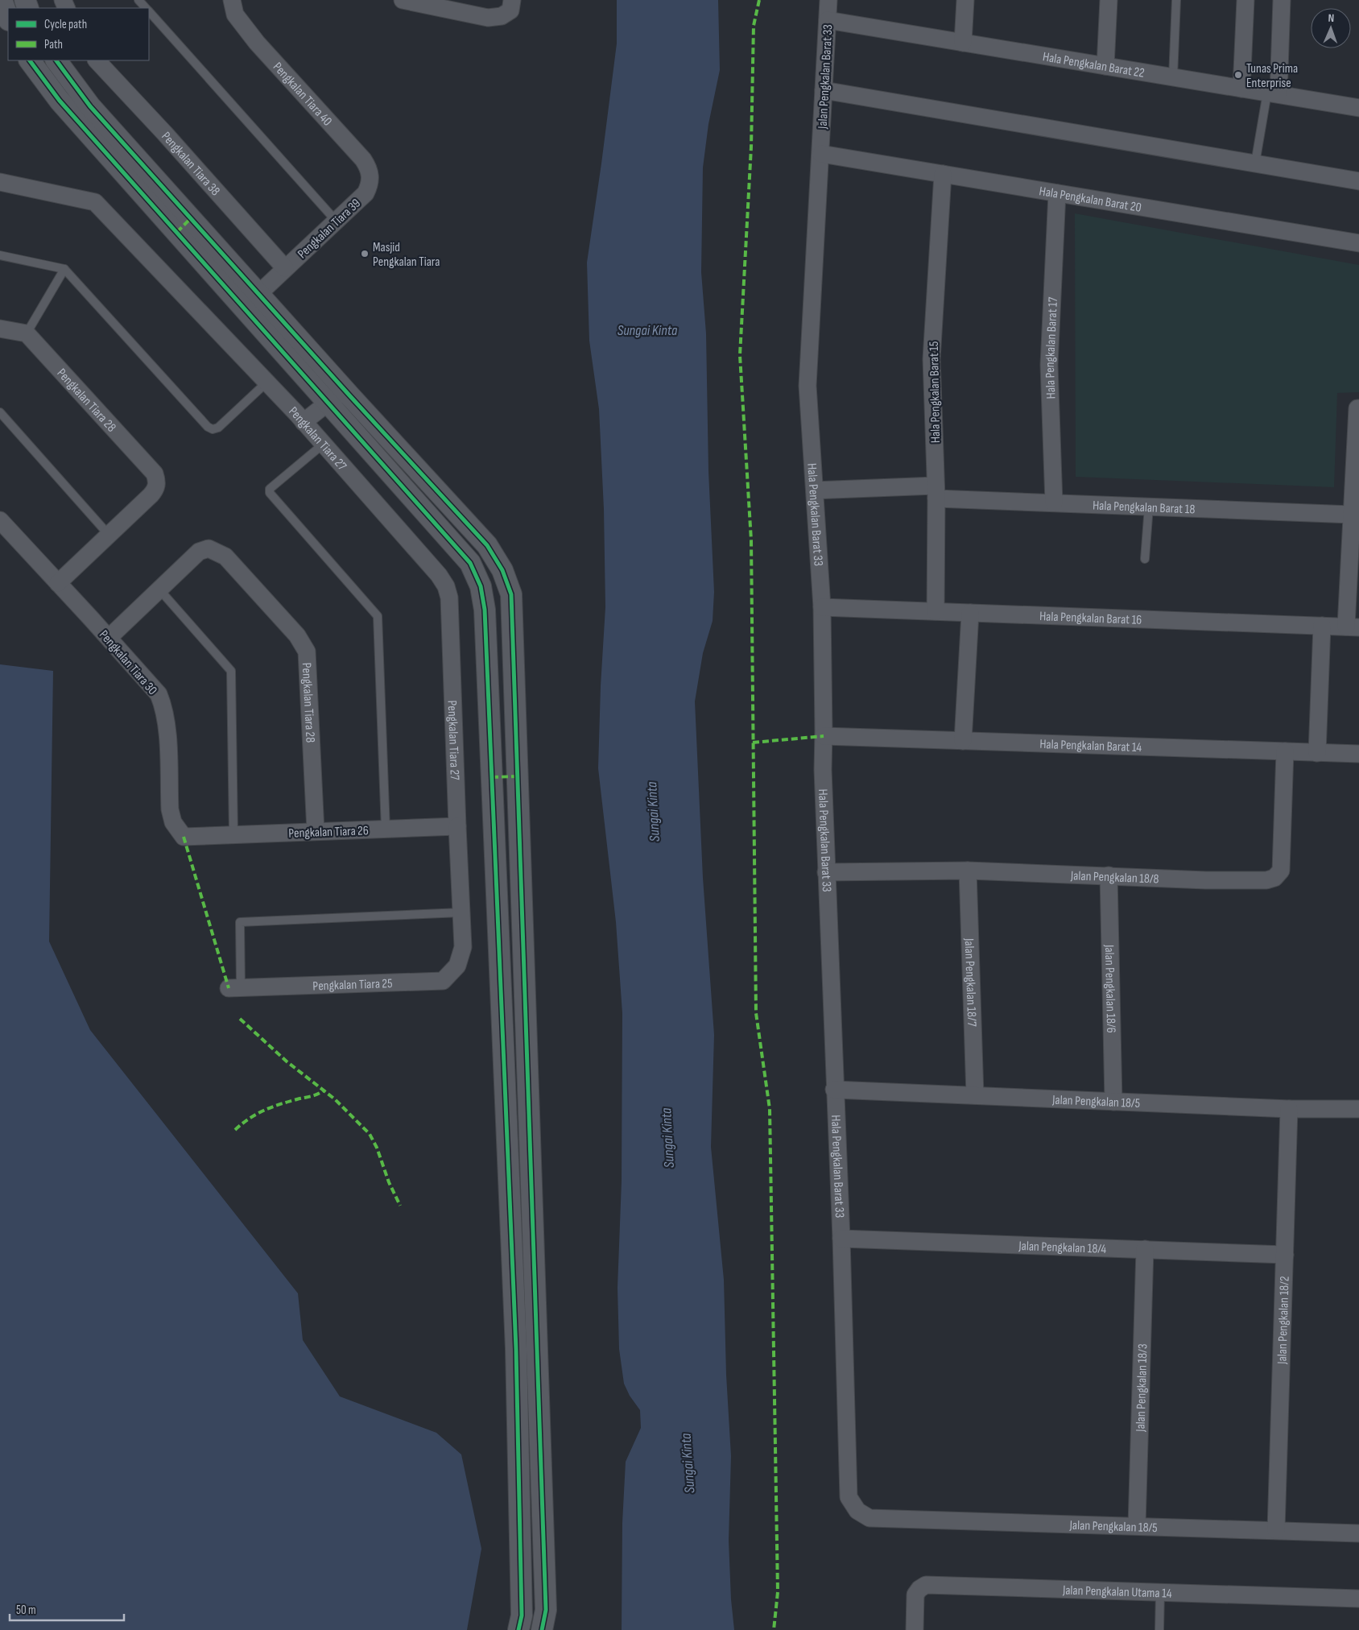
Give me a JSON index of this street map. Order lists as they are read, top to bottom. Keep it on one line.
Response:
{"streets":{"street":["Hala Pengkalan Barat 22","Jalan Pengkalan Barat 33","Pengkalan Tiara 40","Pengkalan Tiara 38","Hala Pengkalan Barat 20","Pengkalan Tiara 39","Hala Pengkalan Barat 17","Hala Pengkalan Barat 15","Pengkalan Tiara 28","Pengkalan Tiara 27","Hala Pengkalan Barat 18","Hala Pengkalan Barat 33","Hala Pengkalan Barat 16","Pengkalan Tiara 30","Hala Pengkalan Barat 14","Pengkalan Tiara 26","Jalan Pengkalan 18/8","Jalan Pengkalan 18/7","Pengkalan Tiara 25","Jalan Pengkalan 18/6","Jalan Pengkalan 18/5","Jalan Pengkalan 18/4","Jalan Pengkalan 18/2","Jalan Pengkalan 18/3","Jalan Pengkalan Utama 14"]},"crossings":[["Hala Pengkalan Barat 22","Jalan Pengkalan Barat 33"],["Jalan Pengkalan Barat 33","Hala Pengkalan Barat 20"],["Jalan Pengkalan Barat 33","Hala Pengkalan Barat 33"],["Pengkalan Tiara 40","Pengkalan Tiara 39"],["Pengkalan Tiara 38","Pengkalan Tiara 39"],["Hala Pengkalan Barat 20","Hala Pengkalan Barat 17"],["Hala Pengkalan Barat 20","Hala Pengkalan Barat 15"],["Hala Pengkalan Barat 20","Hala Pengkalan Barat 33"],["Hala Pengkalan Barat 17","Hala Pengkalan Barat 18"],["Hala Pengkalan Barat 15","Hala Pengkalan Barat 18"],["Hala Pengkalan Barat 15","Hala Pengkalan Barat 16"],["Pengkalan Tiara 28","Pengkalan Tiara 26"],["Pengkalan Tiara 27","Pengkalan Tiara 26"],["Pengkalan Tiara 27","Pengkalan Tiara 25"],["Hala Pengkalan Barat 18","Hala Pengkalan Barat 33"],["Hala Pengkalan Barat 33","Hala Pengkalan Barat 16"],["Hala Pengkalan Barat 33","Hala Pengkalan Barat 14"],["Hala Pengkalan Barat 33","Jalan Pengkalan 18/8"],["Hala Pengkalan Barat 33","Jalan Pengkalan 18/5"],["Hala Pengkalan Barat 33","Jalan Pengkalan 18/4"],["Pengkalan Tiara 30","Pengkalan Tiara 26"],["Hala Pengkalan Barat 14","Jalan Pengkalan 18/8"],["Jalan Pengkalan 18/8","Jalan Pengkalan 18/7"],["Jalan Pengkalan 18/8","Jalan Pengkalan 18/6"],["Jalan Pengkalan 18/7","Jalan Pengkalan 18/5"],["Jalan Pengkalan 18/6","Jalan Pengkalan 18/5"],["Jalan Pengkalan 18/5","Jalan Pengkalan 18/2"],["Jalan Pengkalan 18/5","Jalan Pengkalan 18/3"],["Jalan Pengkalan 18/4","Jalan Pengkalan 18/2"],["Jalan Pengkalan 18/4","Jalan Pengkalan 18/3"]],"water":["Sungai Kinta"],"places":["Tunas Prima Enterprise","Masjid Pengkalan Tiara"],"legend":["Cycle path","Path"],"scale_bar":"50 m","north":"top"}
